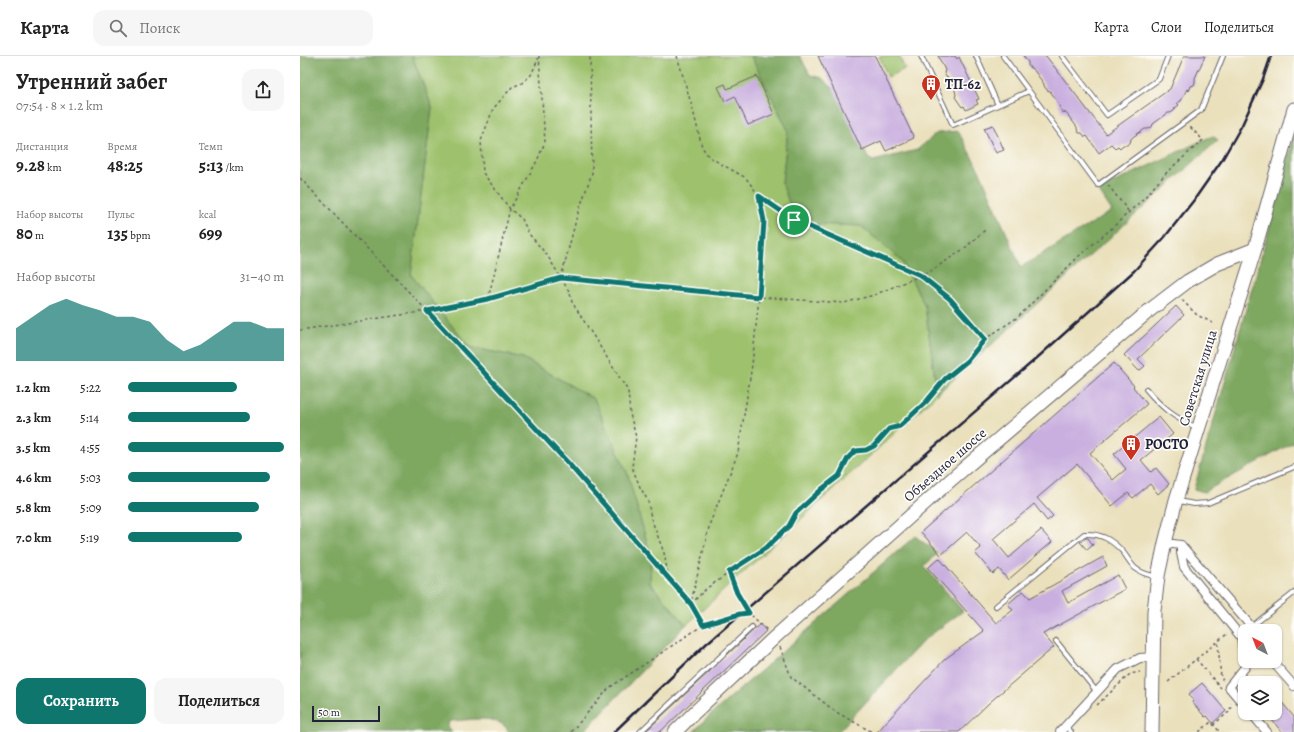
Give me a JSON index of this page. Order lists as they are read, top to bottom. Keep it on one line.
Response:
{"streets":{"main road":["Советская улица","Объездное шоссе"]},"crossings":[["Советская улица","Объездное шоссе"]],"places":{"building":["ТП-62","РОСТО"]},"scale_bar":"50 m","north":"top left","page":{"header":"Карта","search":"Поиск","nav":["Карта","Слои","Поделиться"],"heading":["Утренний забег","07:54 · 8 × 1.2 km"],"stats":[["Дистанция","9.28 km"],["Время","48:25"],["Темп","5:13 /km"],["Набор высоты","80 m"],["Пульс","135 bpm"],["kcal","699"]],"chart":["Набор высоты","31–40 m"],"list":[{"name":"1.2 km","note":"5:22"},{"name":"2.3 km","note":"5:14"},{"name":"3.5 km","note":"4:55"},{"name":"4.6 km","note":"5:03"},{"name":"5.8 km","note":"5:09"},{"name":"7.0 km","note":"5:19"}],"buttons":["Сохранить","Поделиться"],"scale":"50 m"}}
